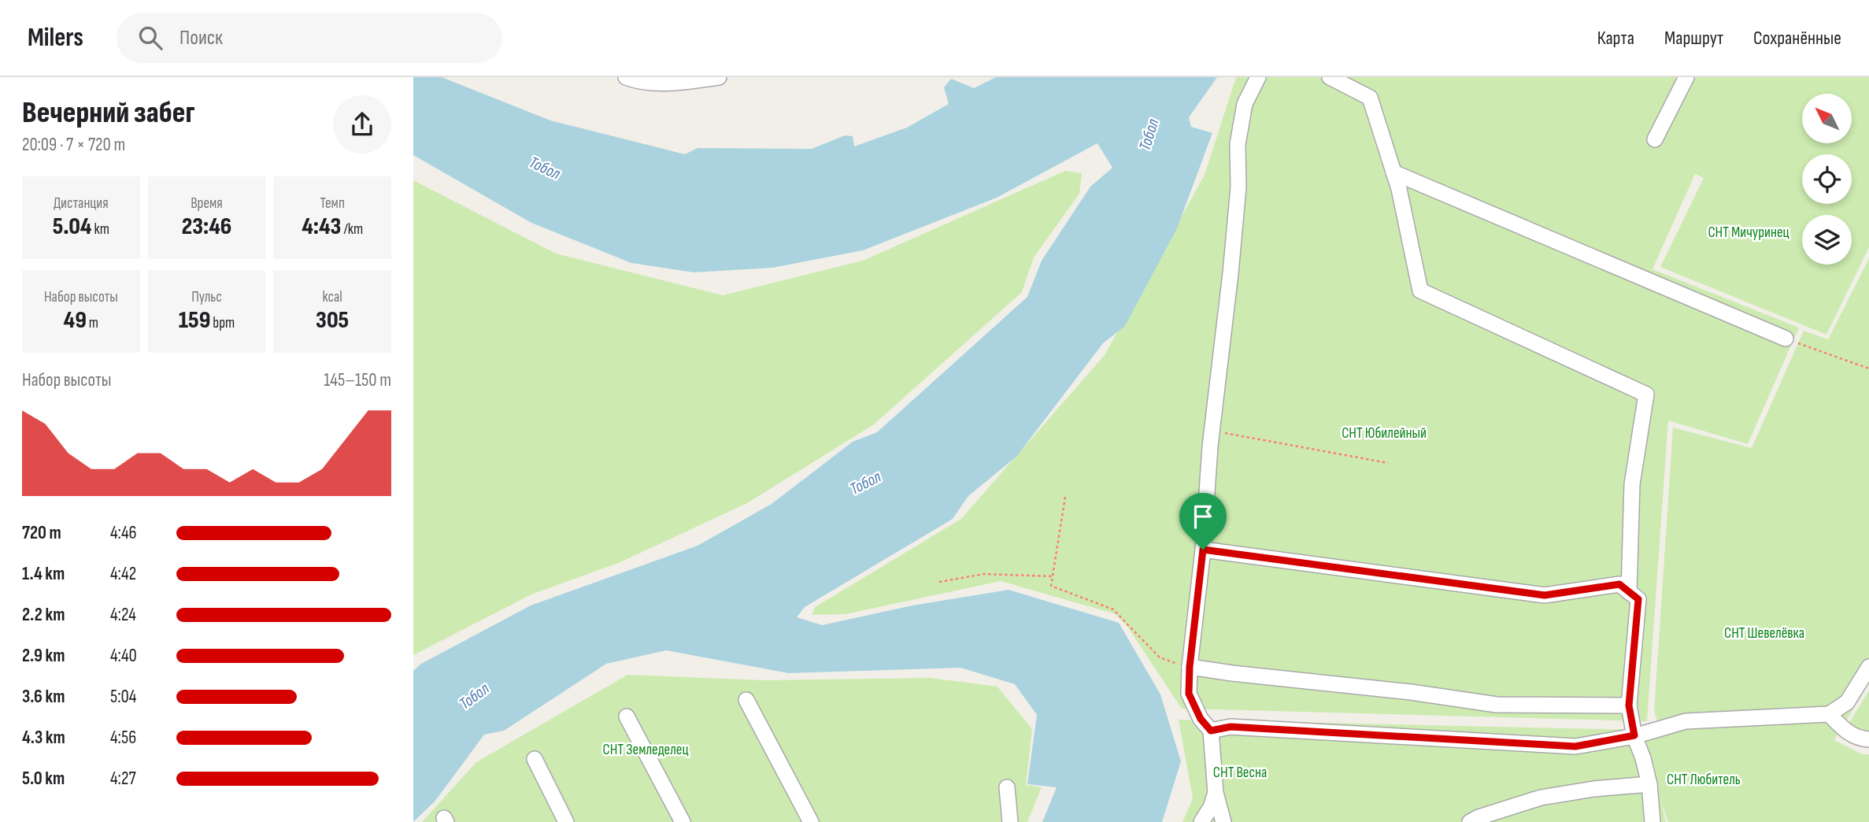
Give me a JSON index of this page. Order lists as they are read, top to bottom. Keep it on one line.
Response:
{"water":["Тобол"],"parks":["СНТ Мичуринец","СНТ Юбилейный","СНТ Шевелёвка","СНТ Земледелец","СНТ Весна","СНТ Любитель"],"north":"top left","page":{"header":"Milers","search":"Поиск","nav":["Карта","Маршрут","Сохранённые"],"heading":["Вечерний забег","20:09 · 7 × 720 m"],"stats":[["Дистанция","5.04 km"],["Время","23:46"],["Темп","4:43 /km"],["Набор высоты","49 m"],["Пульс","159 bpm"],["kcal","305"]],"chart":["Набор высоты","145–150 m"],"list":[{"name":"720 m","note":"4:46"},{"name":"1.4 km","note":"4:42"},{"name":"2.2 km","note":"4:24"},{"name":"2.9 km","note":"4:40"},{"name":"3.6 km","note":"5:04"},{"name":"4.3 km","note":"4:56"},{"name":"5.0 km","note":"4:27"}]}}
